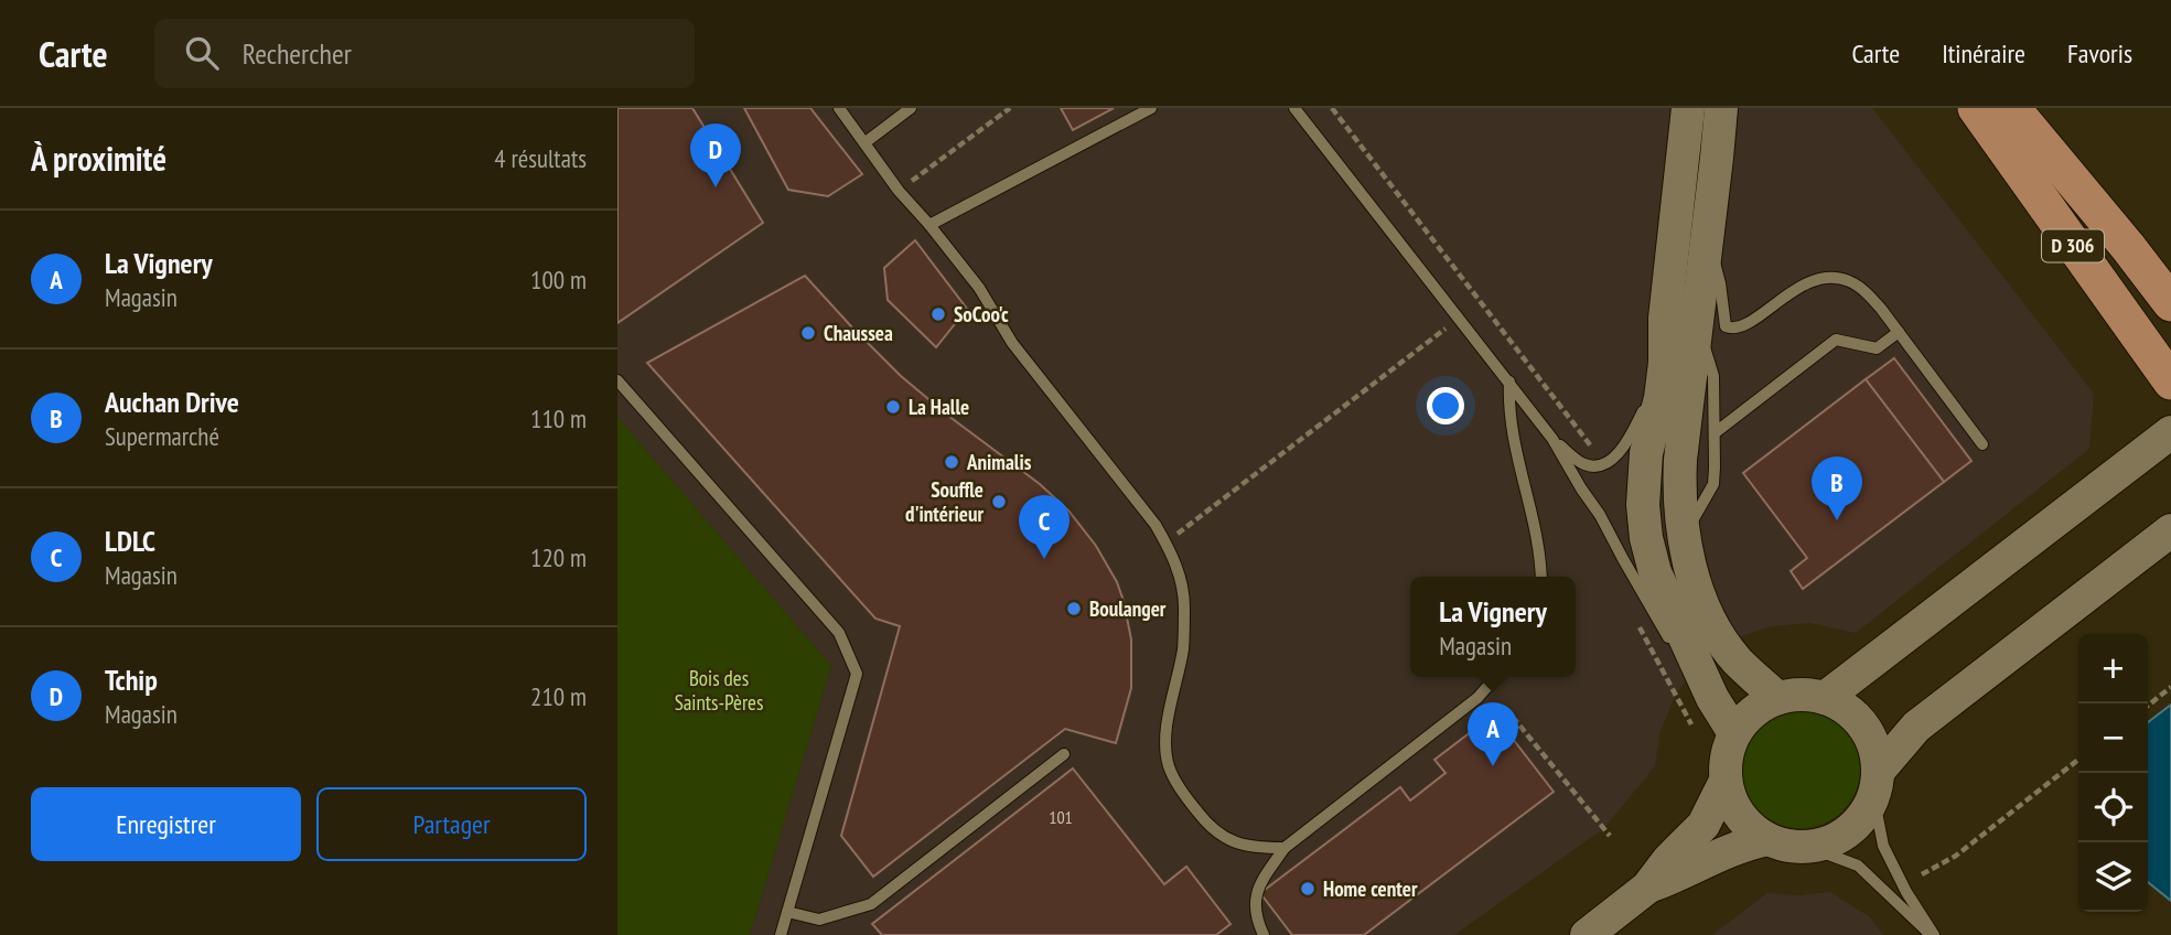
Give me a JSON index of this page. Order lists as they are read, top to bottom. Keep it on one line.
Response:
{"streets":{"main road":["D 306"]},"parks":["Bois des Saints-Pères"],"places":["SoCoo'c","Chaussea","La Halle","Animalis","Souffle d'intérieur","Boulanger","Home center"],"house_numbers":["101"],"page":{"header":"Carte","search":"Rechercher","nav":["Carte","Itinéraire","Favoris"],"heading":["À proximité","4 résultats"],"pins":["D","B","C","A"],"list":[{"mark":"A","name":"La Vignery","note":"Magasin","value":"100 m"},{"mark":"B","name":"Auchan Drive","note":"Supermarché","value":"110 m"},{"mark":"C","name":"LDLC","note":"Magasin","value":"120 m"},{"mark":"D","name":"Tchip","note":"Magasin","value":"210 m"}],"popup":["La Vignery","Magasin"],"map_buttons":["+","−"],"buttons":["Enregistrer","Partager"]}}
